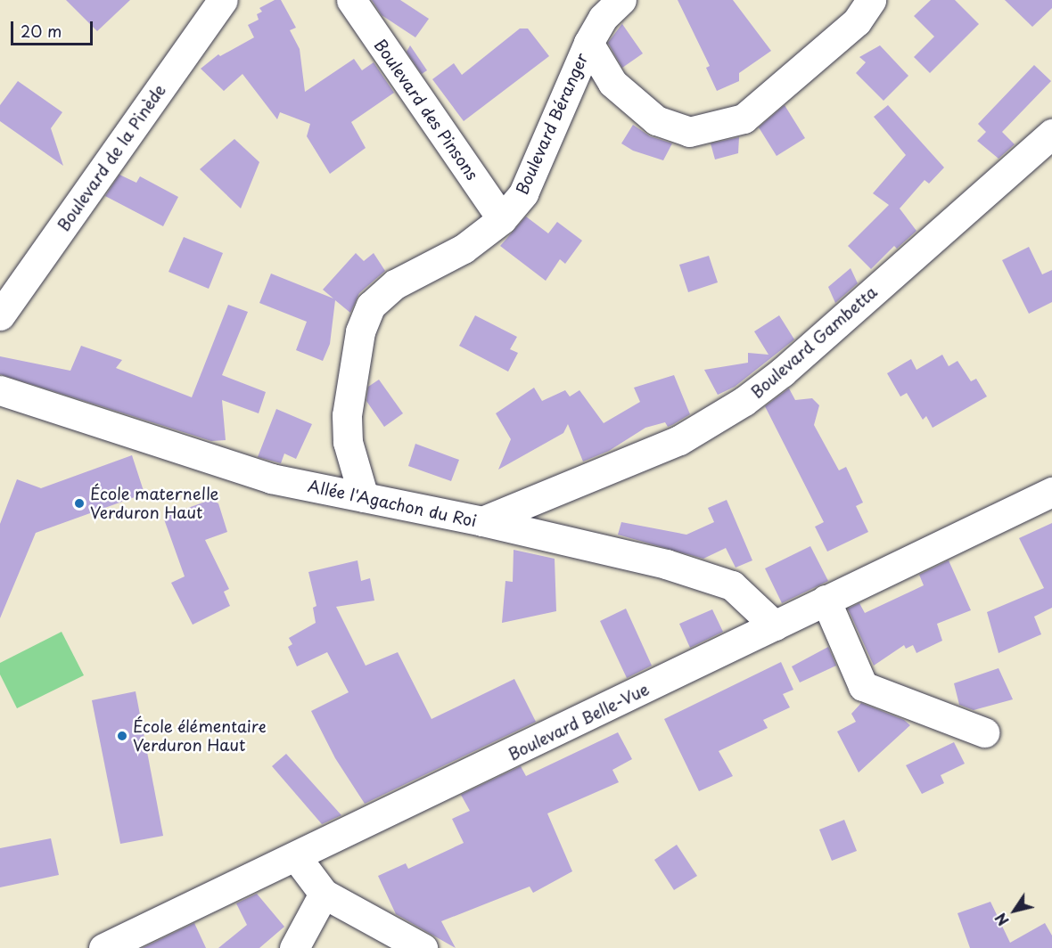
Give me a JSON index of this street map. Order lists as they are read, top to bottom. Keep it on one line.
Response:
{"streets":{"street":["Boulevard des Pinsons","Boulevard Béranger","Boulevard de la Pinède","Boulevard Gambetta","Allée l'Agachon du Roi","Boulevard Belle-Vue"]},"crossings":[["Boulevard des Pinsons","Boulevard Béranger"],["Boulevard Béranger","Allée l'Agachon du Roi"],["Boulevard Gambetta","Allée l'Agachon du Roi"],["Allée l'Agachon du Roi","Boulevard Belle-Vue"]],"places":["École maternelle Verduron Haut","École élémentaire Verduron Haut"],"scale_bar":"20 m","north":"bottom left"}
